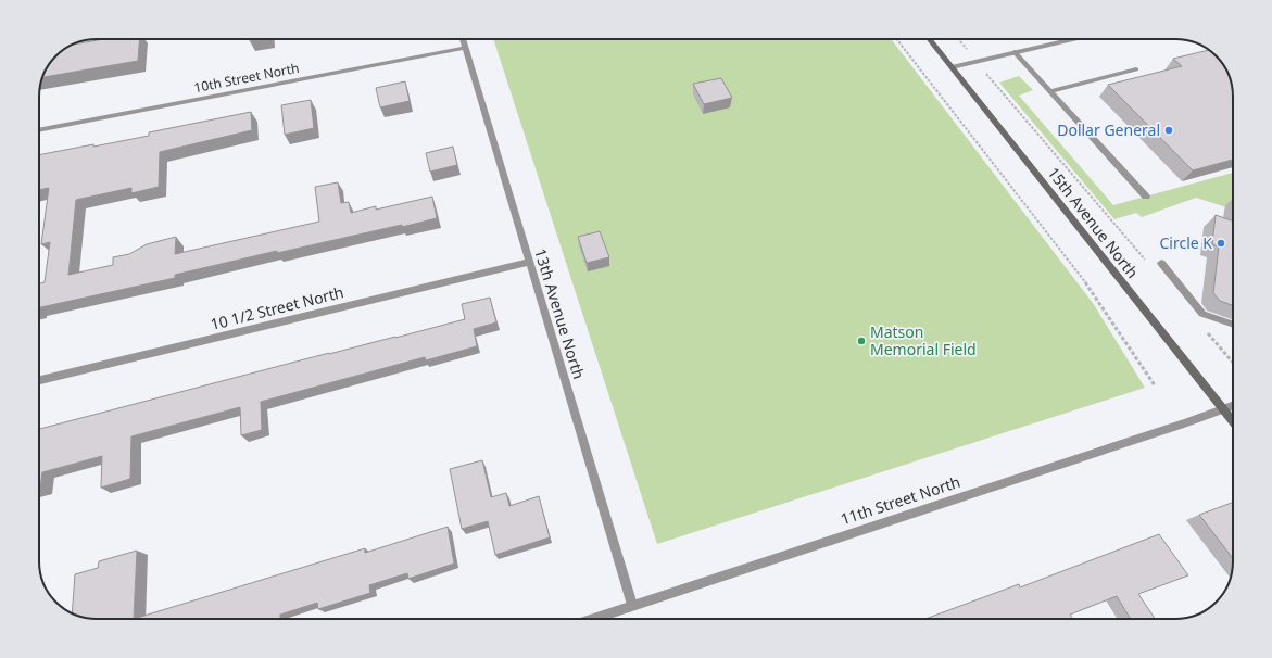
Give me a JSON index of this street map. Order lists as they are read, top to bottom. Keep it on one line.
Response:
{"streets":{"main road":["15th Avenue North"],"street":["10th Street North","10 1/2 Street North","13th Avenue North","11th Street North"]},"crossings":[["10th Street North","13th Avenue North"],["15th Avenue North","11th Street North"],["10 1/2 Street North","13th Avenue North"],["13th Avenue North","11th Street North"]],"places":["Dollar General","Circle K","Matson Memorial Field"]}
